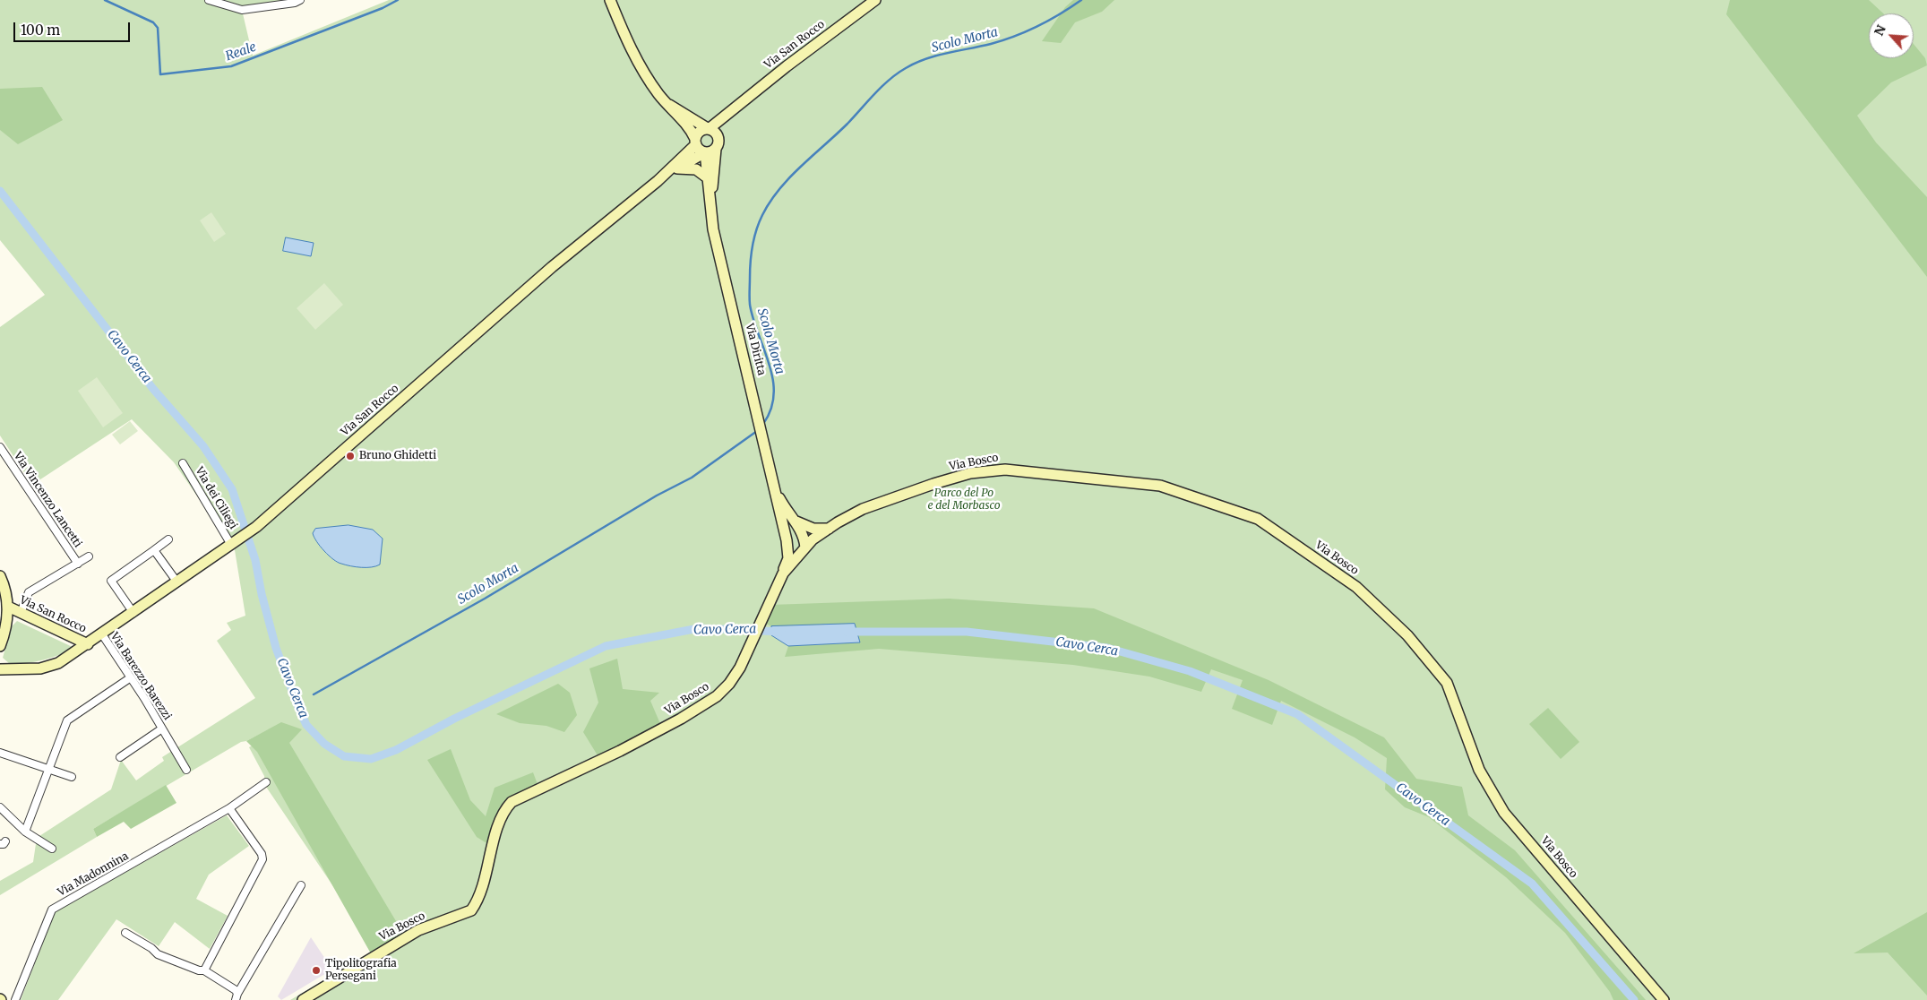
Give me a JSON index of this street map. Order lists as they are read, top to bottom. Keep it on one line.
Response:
{"streets":{"street":["Via San Rocco","Via Diritta","Via Bosco","Via dei Ciliegi","Via Vincenzo Lancetti","Via Barezzo Barezzi","Via Madonnina"]},"crossings":[["Via San Rocco","Via Diritta"],["Via San Rocco","Via dei Ciliegi"],["Via San Rocco","Via Vincenzo Lancetti"],["Via San Rocco","Via Barezzo Barezzi"],["Via Diritta","Via Bosco"]],"water":["Scolo Morta","Reale","Cavo Cerca"],"parks":["Parco del Po e del Morbasco"],"places":["Bruno Ghidetti","Tipolitografia Persegani"],"scale_bar":"100 m","north":"top left"}
